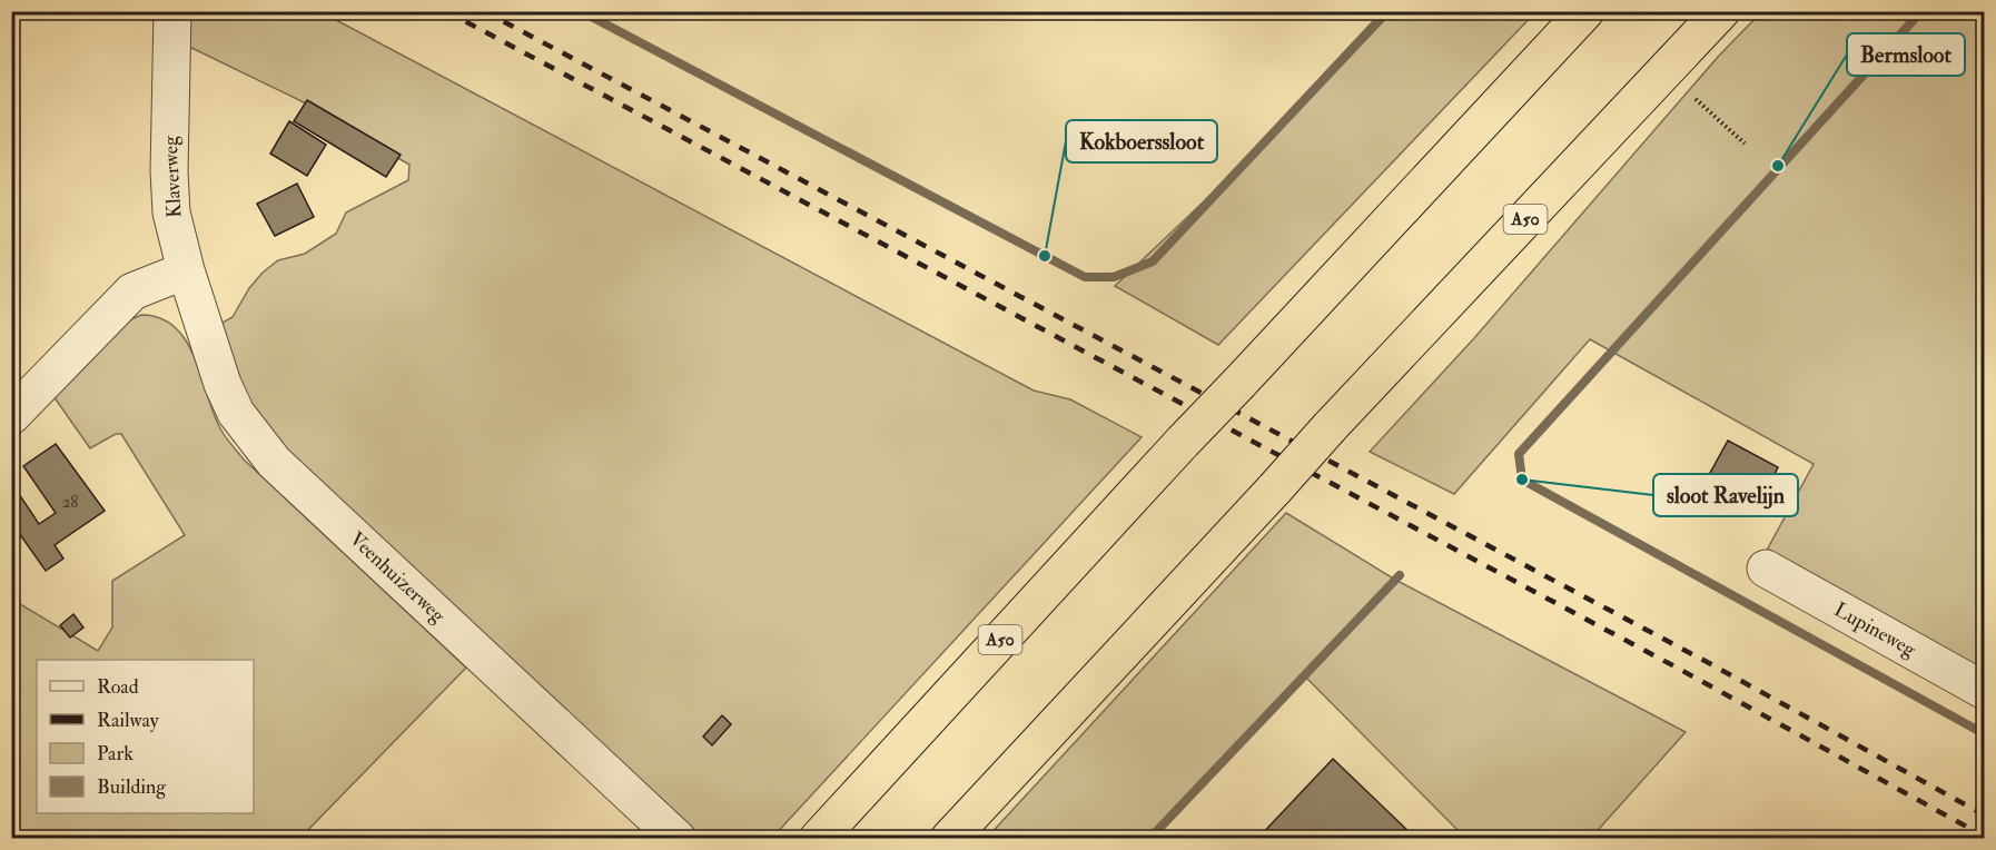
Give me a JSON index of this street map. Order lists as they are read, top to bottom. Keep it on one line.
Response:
{"streets":{"highway":["A50"],"street":["Klaverweg","Veenhuizerweg","Lupineweg"]},"crossings":[["Klaverweg","Veenhuizerweg"]],"places":["Bermsloot","Kokboerssloot","sloot Ravelijn"],"house_numbers":["28"],"legend":["Road","Railway","Park","Building"]}
